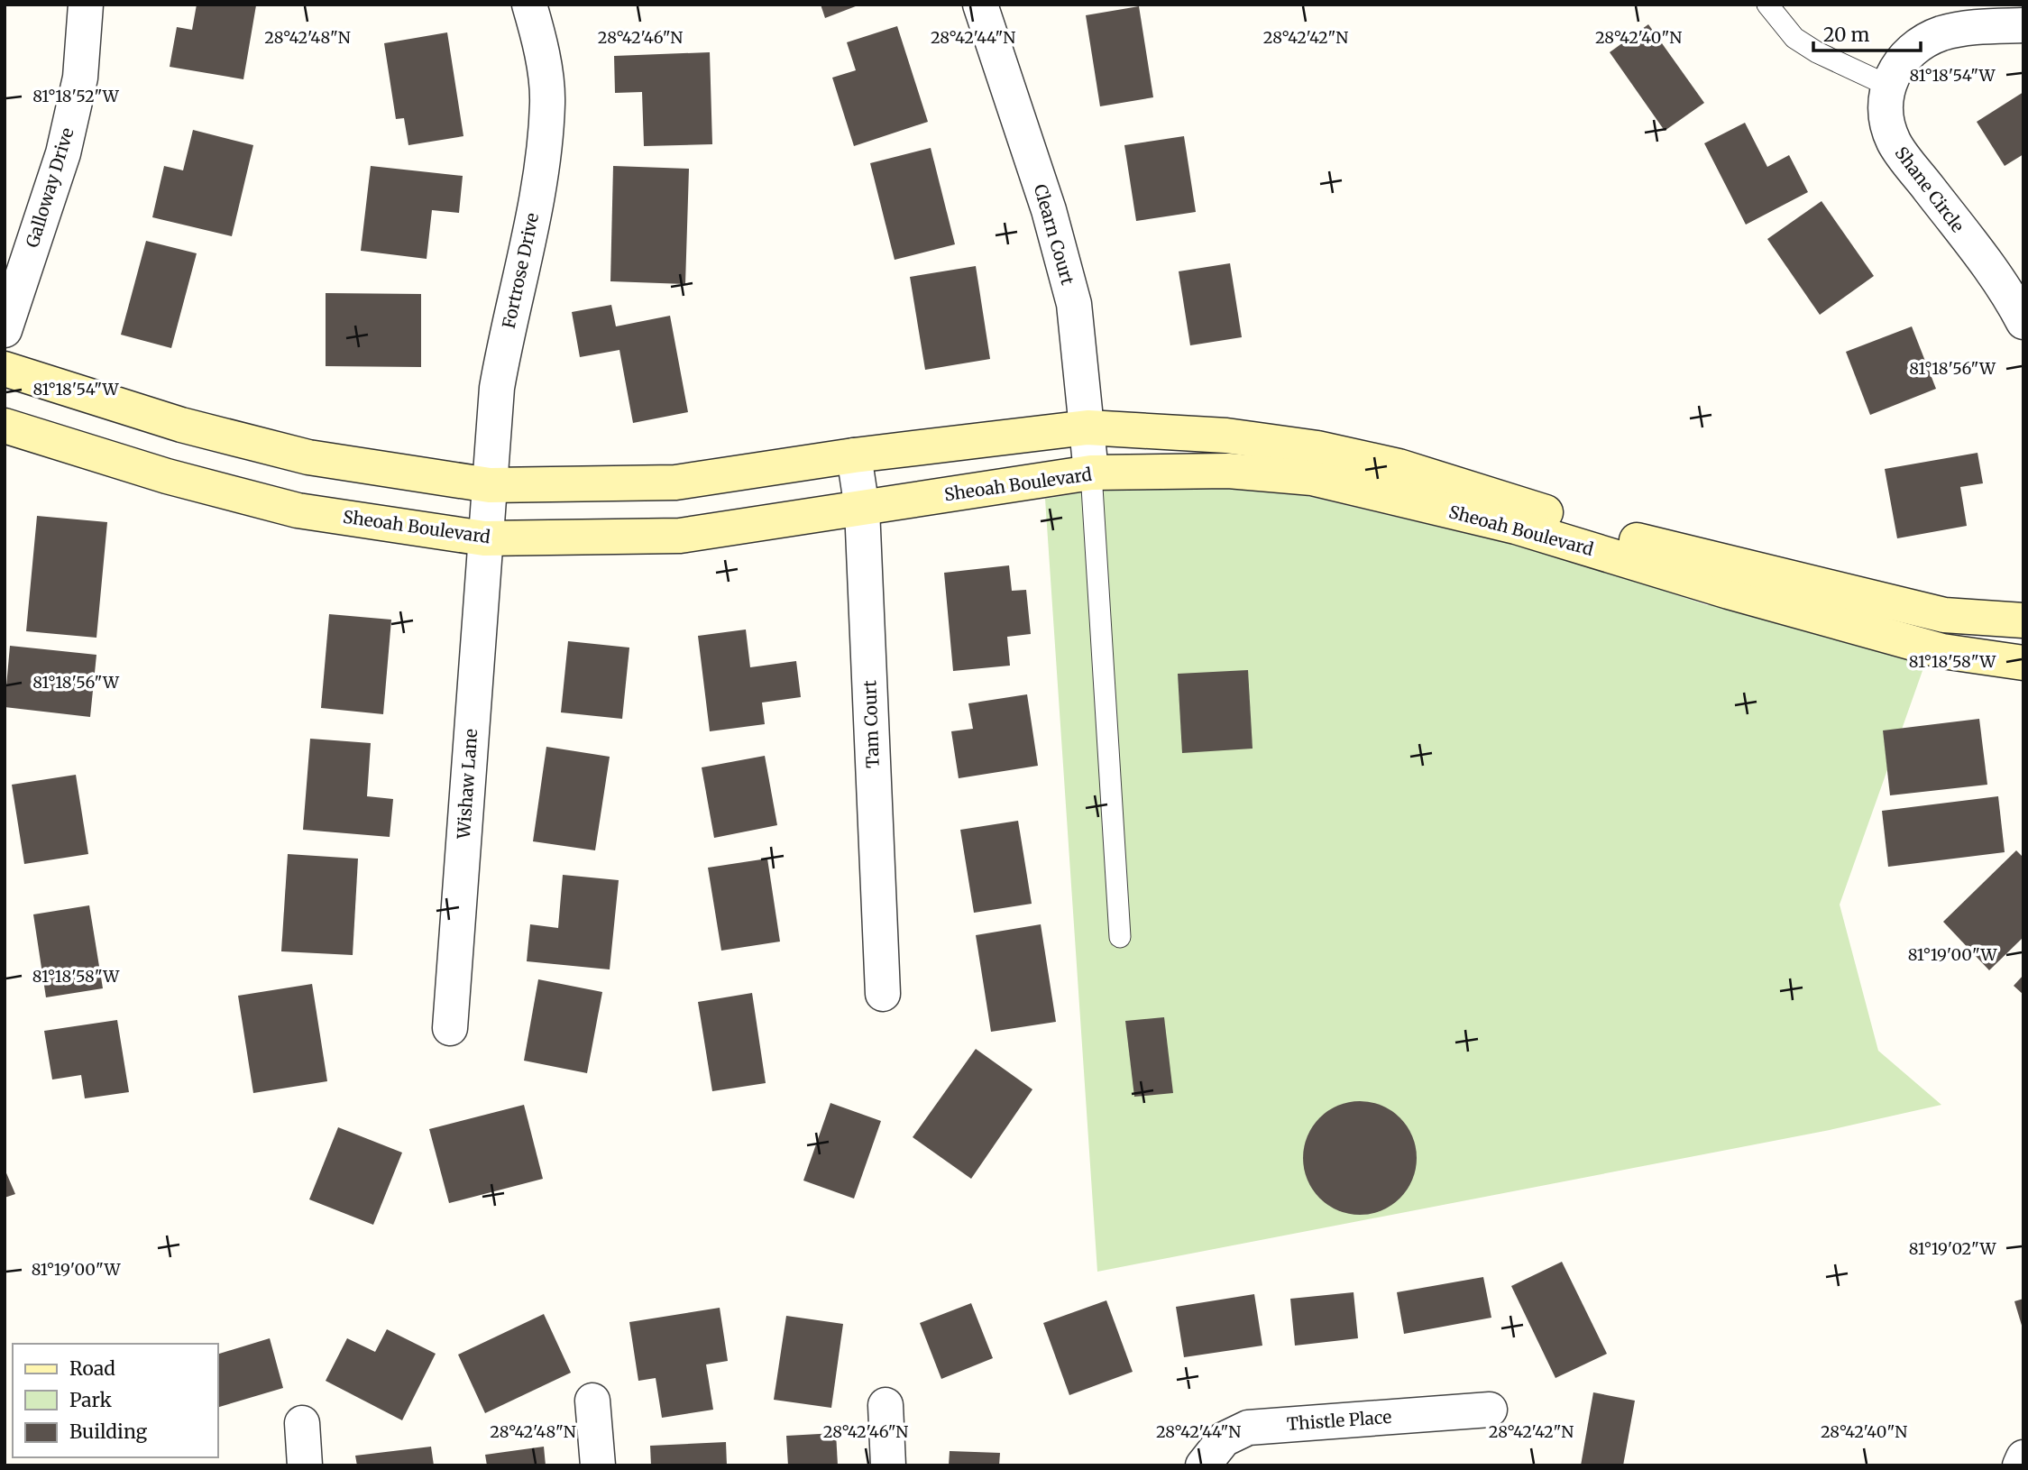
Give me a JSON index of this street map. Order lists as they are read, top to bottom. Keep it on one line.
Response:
{"streets":{"street":["Galloway Drive","Shane Circle","Clearn Court","Fortrose Drive","Sheoah Boulevard","Tam Court","Wishaw Lane","Thistle Place"]},"crossings":[["Clearn Court","Sheoah Boulevard"],["Fortrose Drive","Sheoah Boulevard"],["Fortrose Drive","Wishaw Lane"],["Sheoah Boulevard","Tam Court"],["Sheoah Boulevard","Wishaw Lane"]],"legend":["Road","Park","Building"],"scale_bar":"20 m","coordinates":["28°42'48\"N","28°42'46\"N","28°42'44\"N","28°42'42\"N","28°42'40\"N","81°18'54\"W","81°18'52\"W","81°18'56\"W","81°18'58\"W","81°19'00\"W","81°19'02\"W"]}
